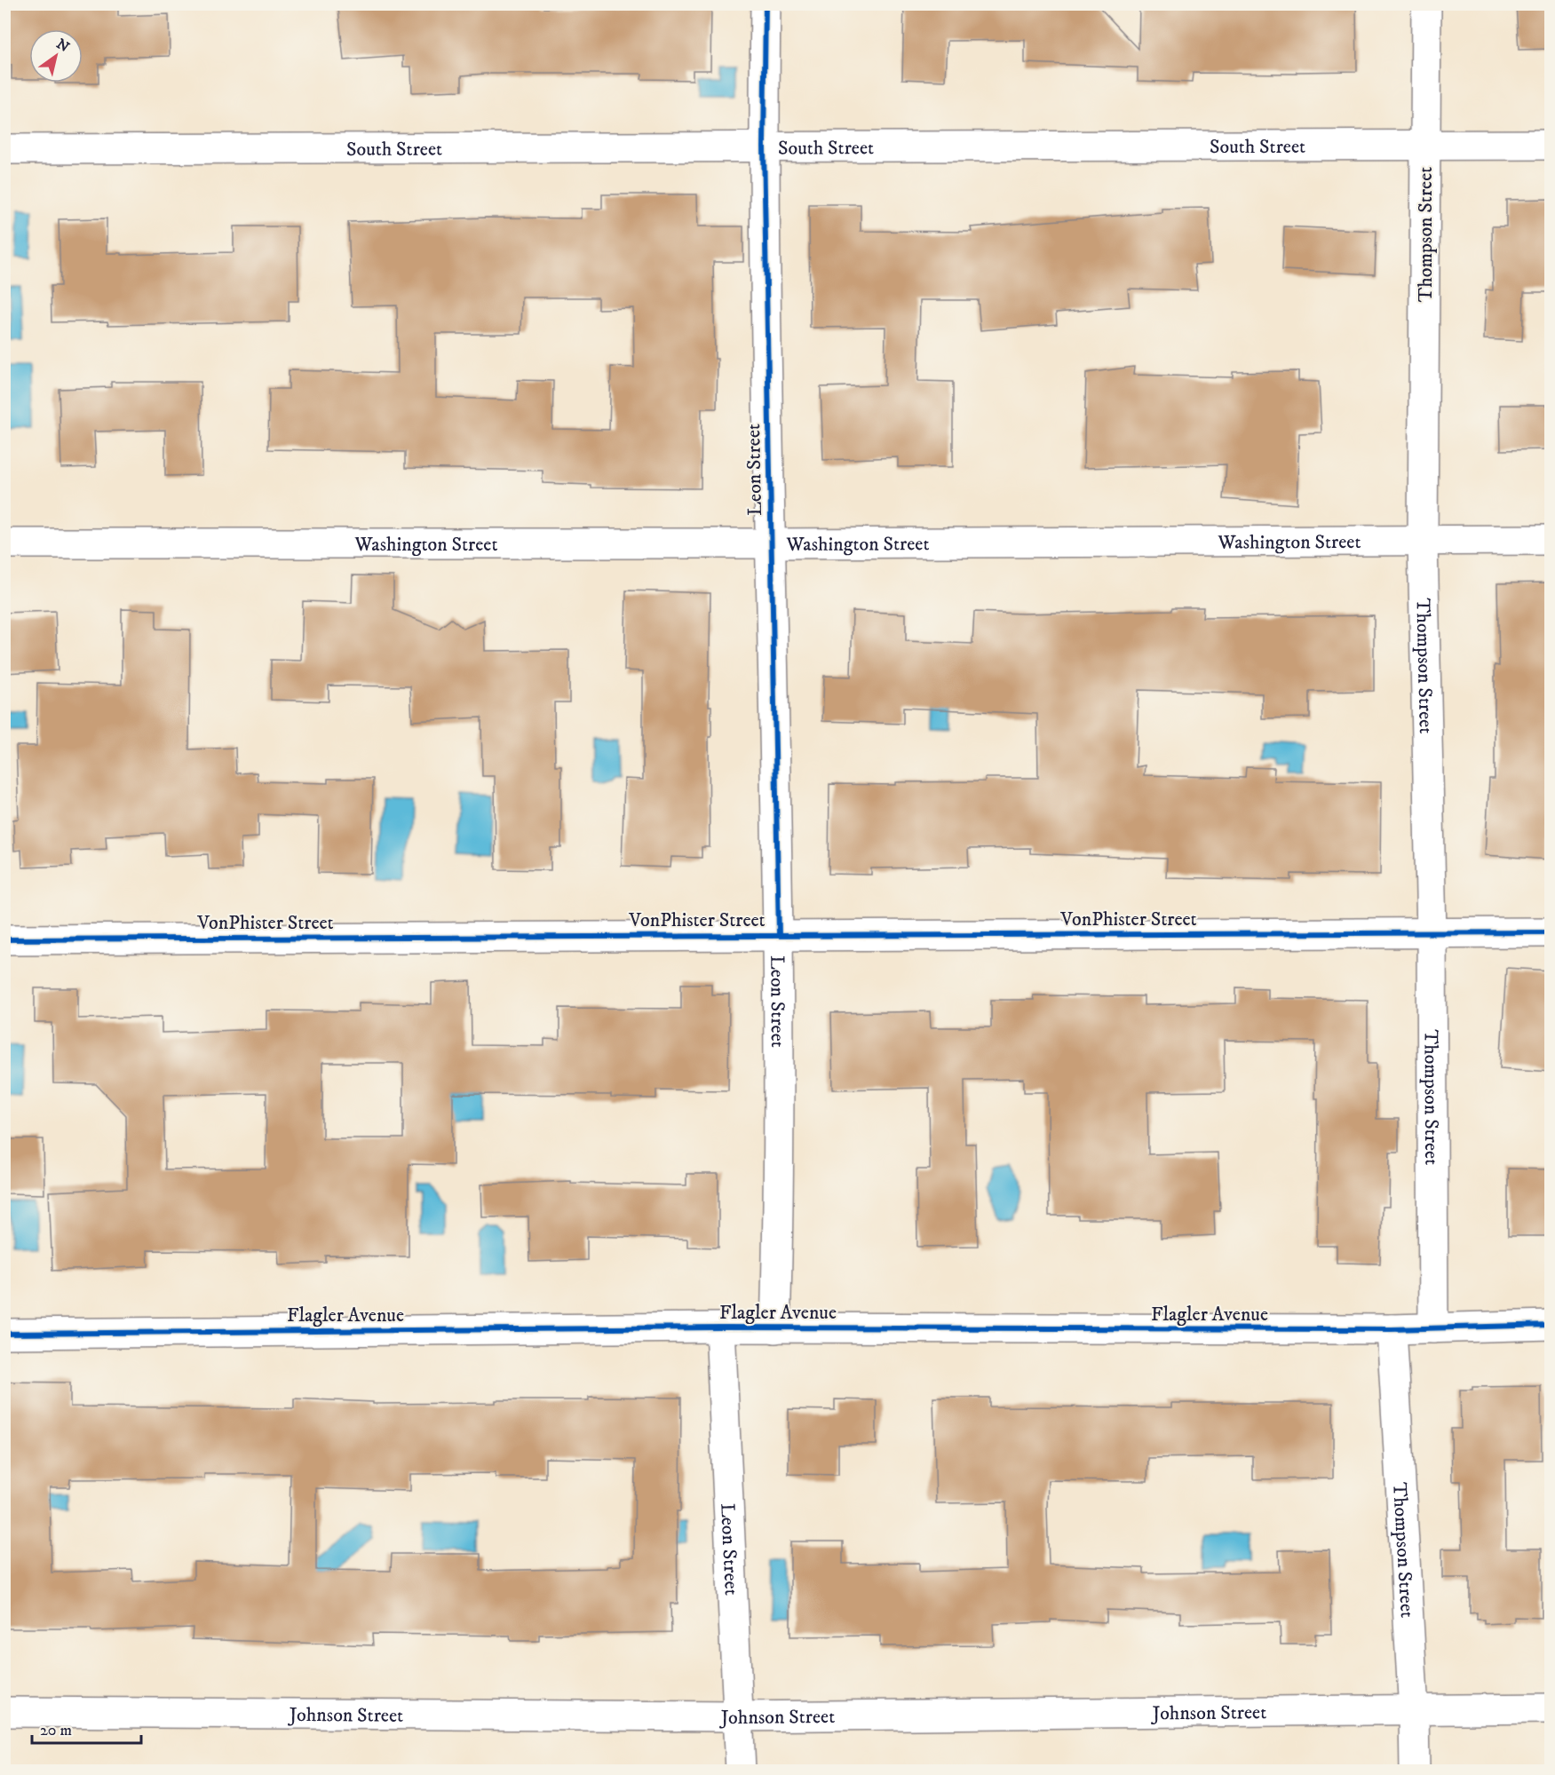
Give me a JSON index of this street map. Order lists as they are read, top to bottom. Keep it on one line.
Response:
{"streets":{"street":["South Street","Thompson Street","Leon Street","Washington Street","VonPhister Street","Flagler Avenue","Johnson Street"]},"crossings":[["South Street","Thompson Street"],["South Street","Leon Street"],["Thompson Street","Washington Street"],["Thompson Street","VonPhister Street"],["Thompson Street","Flagler Avenue"],["Thompson Street","Johnson Street"],["Leon Street","Washington Street"],["Leon Street","VonPhister Street"],["Leon Street","Flagler Avenue"],["Leon Street","Johnson Street"]],"scale_bar":"20 m","north":"top right"}
